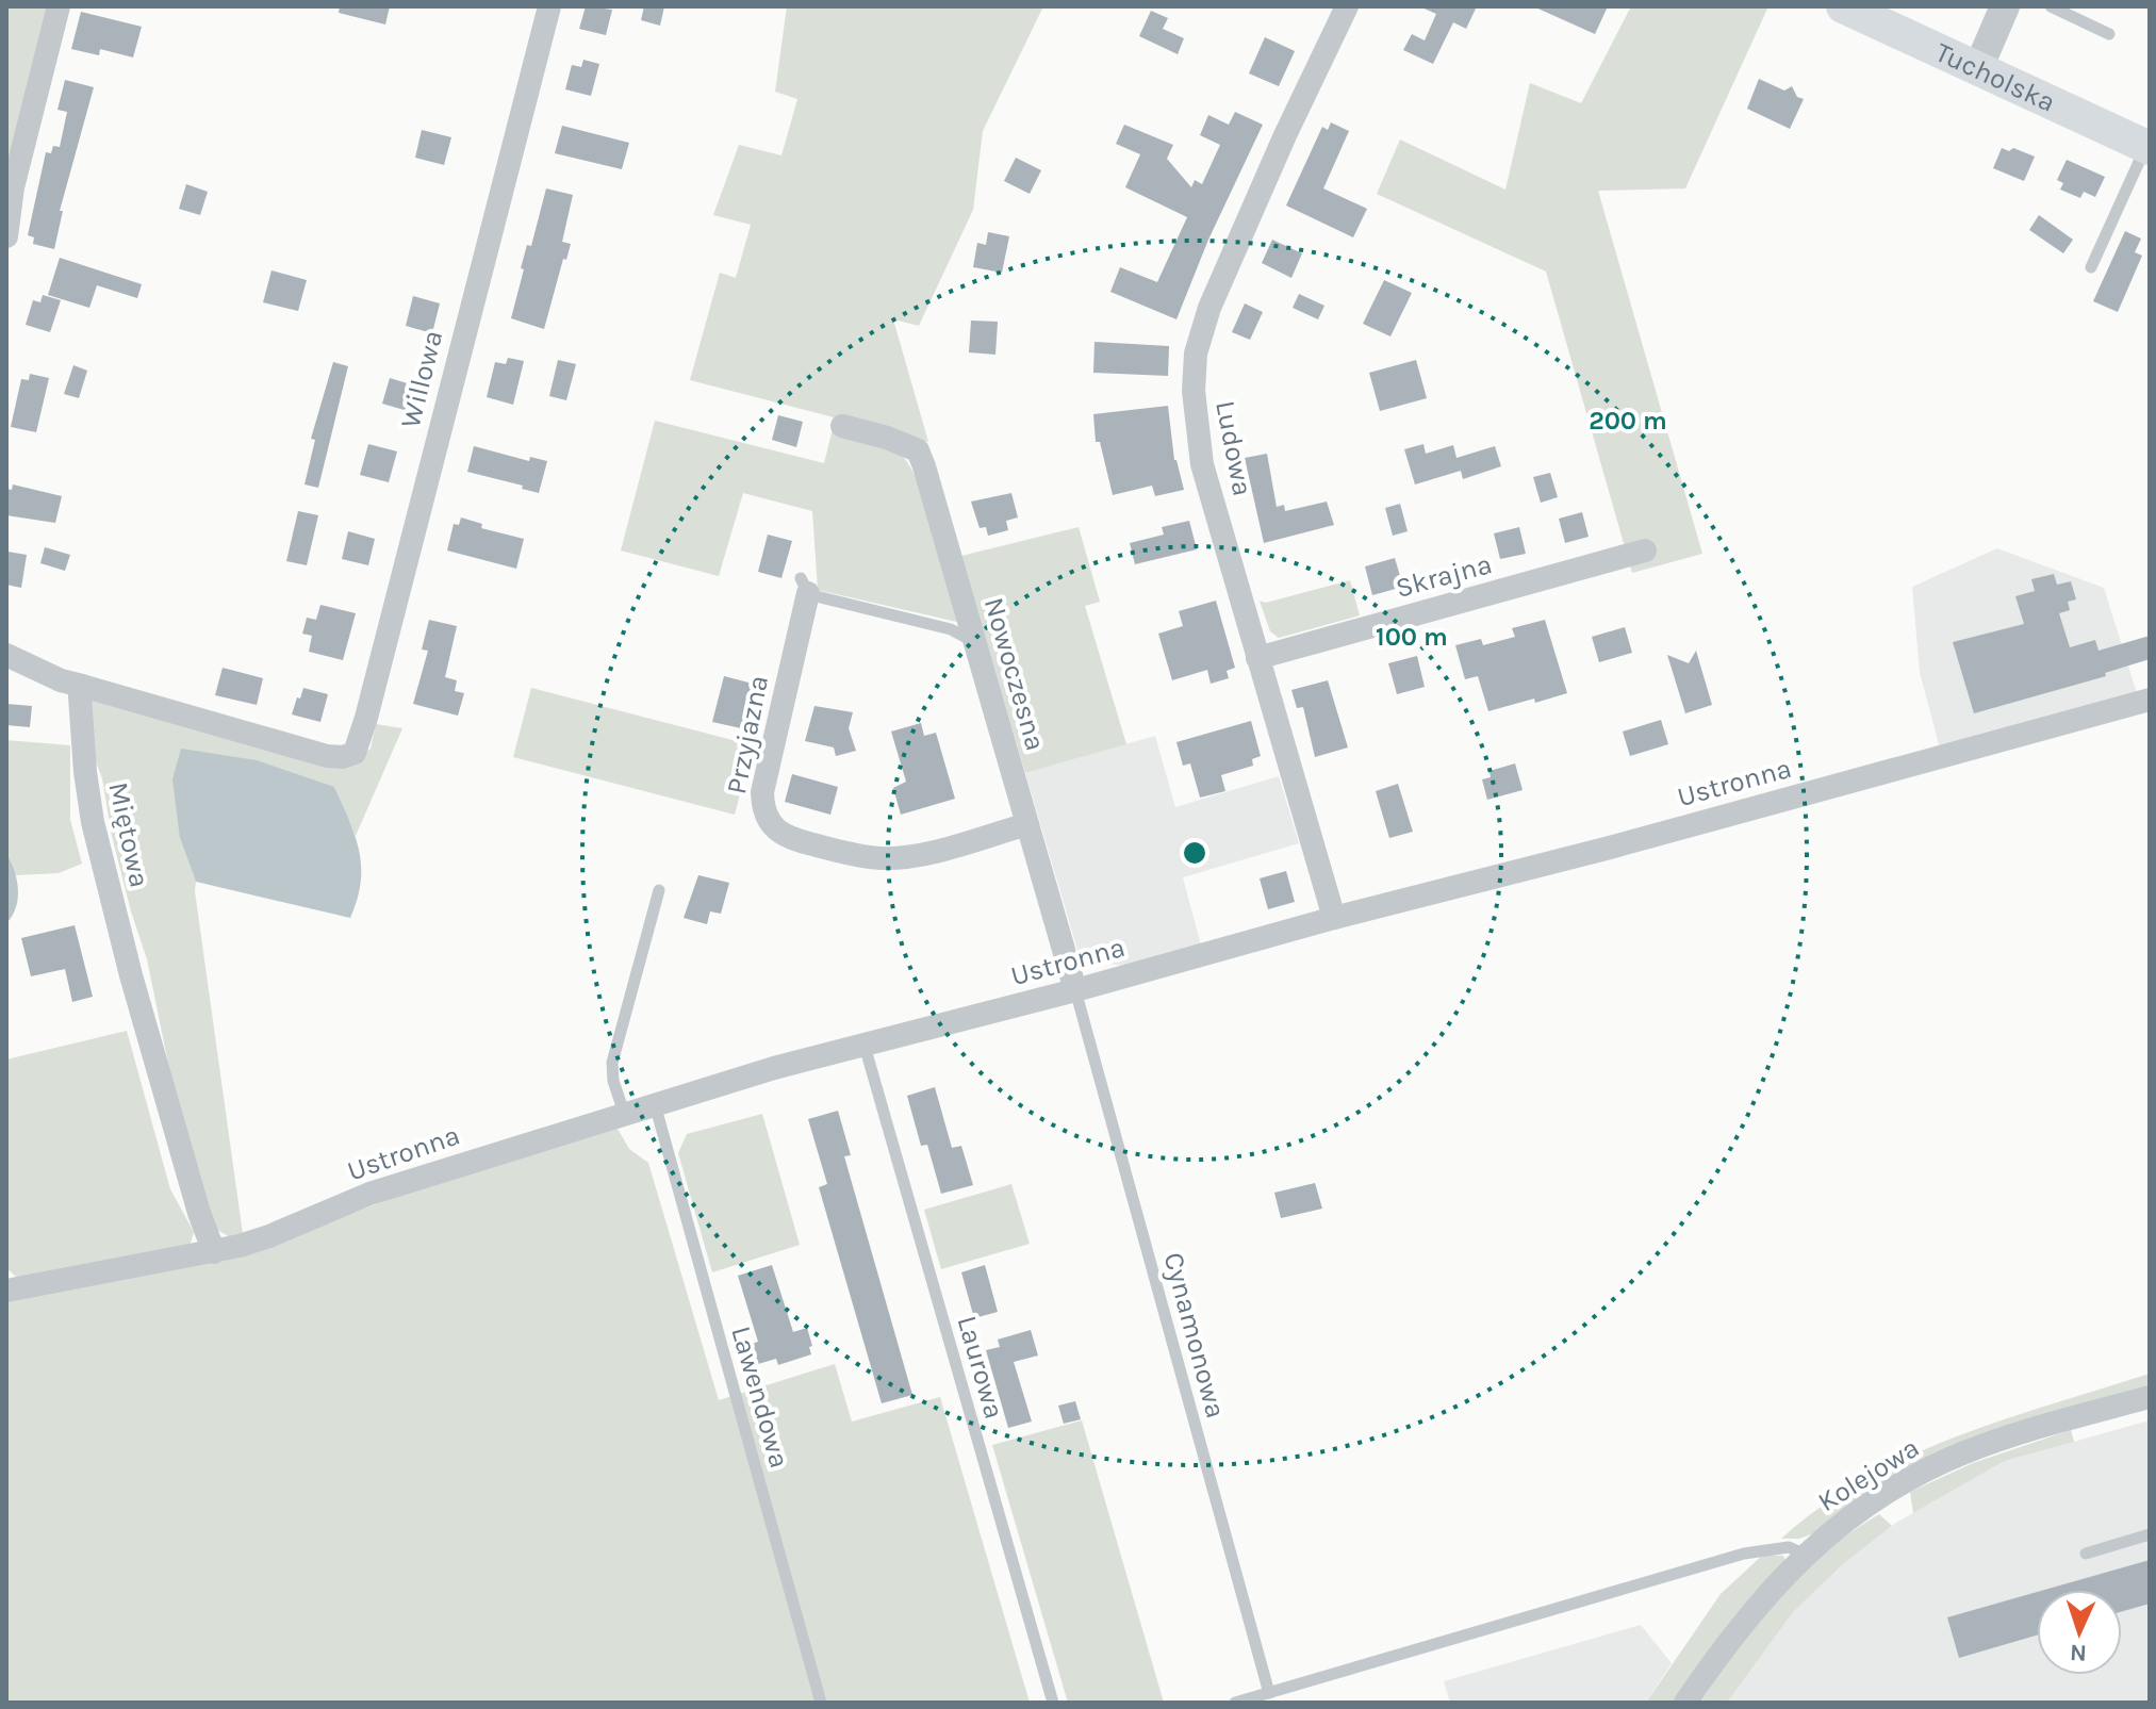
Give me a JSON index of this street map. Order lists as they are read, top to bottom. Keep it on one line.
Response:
{"streets":{"main road":["Tucholska"],"street":["Willowa","Ludowa","Skrajna","Nowoczesna","Przyjazna","Ustronna","Miętowa","Kolejowa"],"lane":["Cynamonowa","Laurowa","Lawendowa"]},"crossings":[["Willowa","Miętowa"],["Ludowa","Skrajna"],["Ludowa","Ustronna"],["Nowoczesna","Przyjazna"],["Nowoczesna","Ustronna"],["Nowoczesna","Cynamonowa"],["Ustronna","Miętowa"],["Ustronna","Cynamonowa"],["Ustronna","Laurowa"],["Ustronna","Lawendowa"]],"north":"bottom","rings":["200 m","100 m"]}
